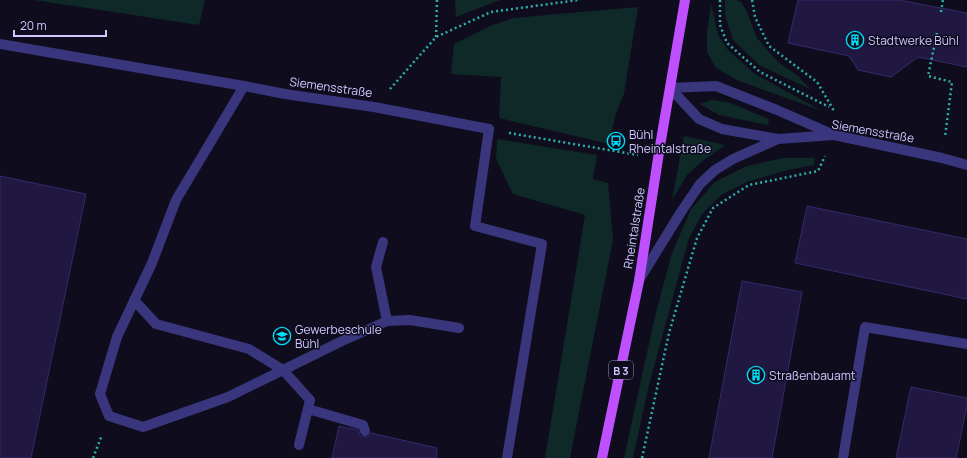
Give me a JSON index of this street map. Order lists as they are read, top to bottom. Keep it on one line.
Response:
{"streets":{"main road":["Rheintalstraße","B 3"],"street":["Siemensstraße"]},"crossings":[["Siemensstraße","Rheintalstraße"]],"places":{"building":["Stadtwerke Bühl","Straßenbauamt"],"bus stop":["Bühl Rheintalstraße"],"school or university":["Gewerbeschule Bühl"]},"scale_bar":"20 m"}
